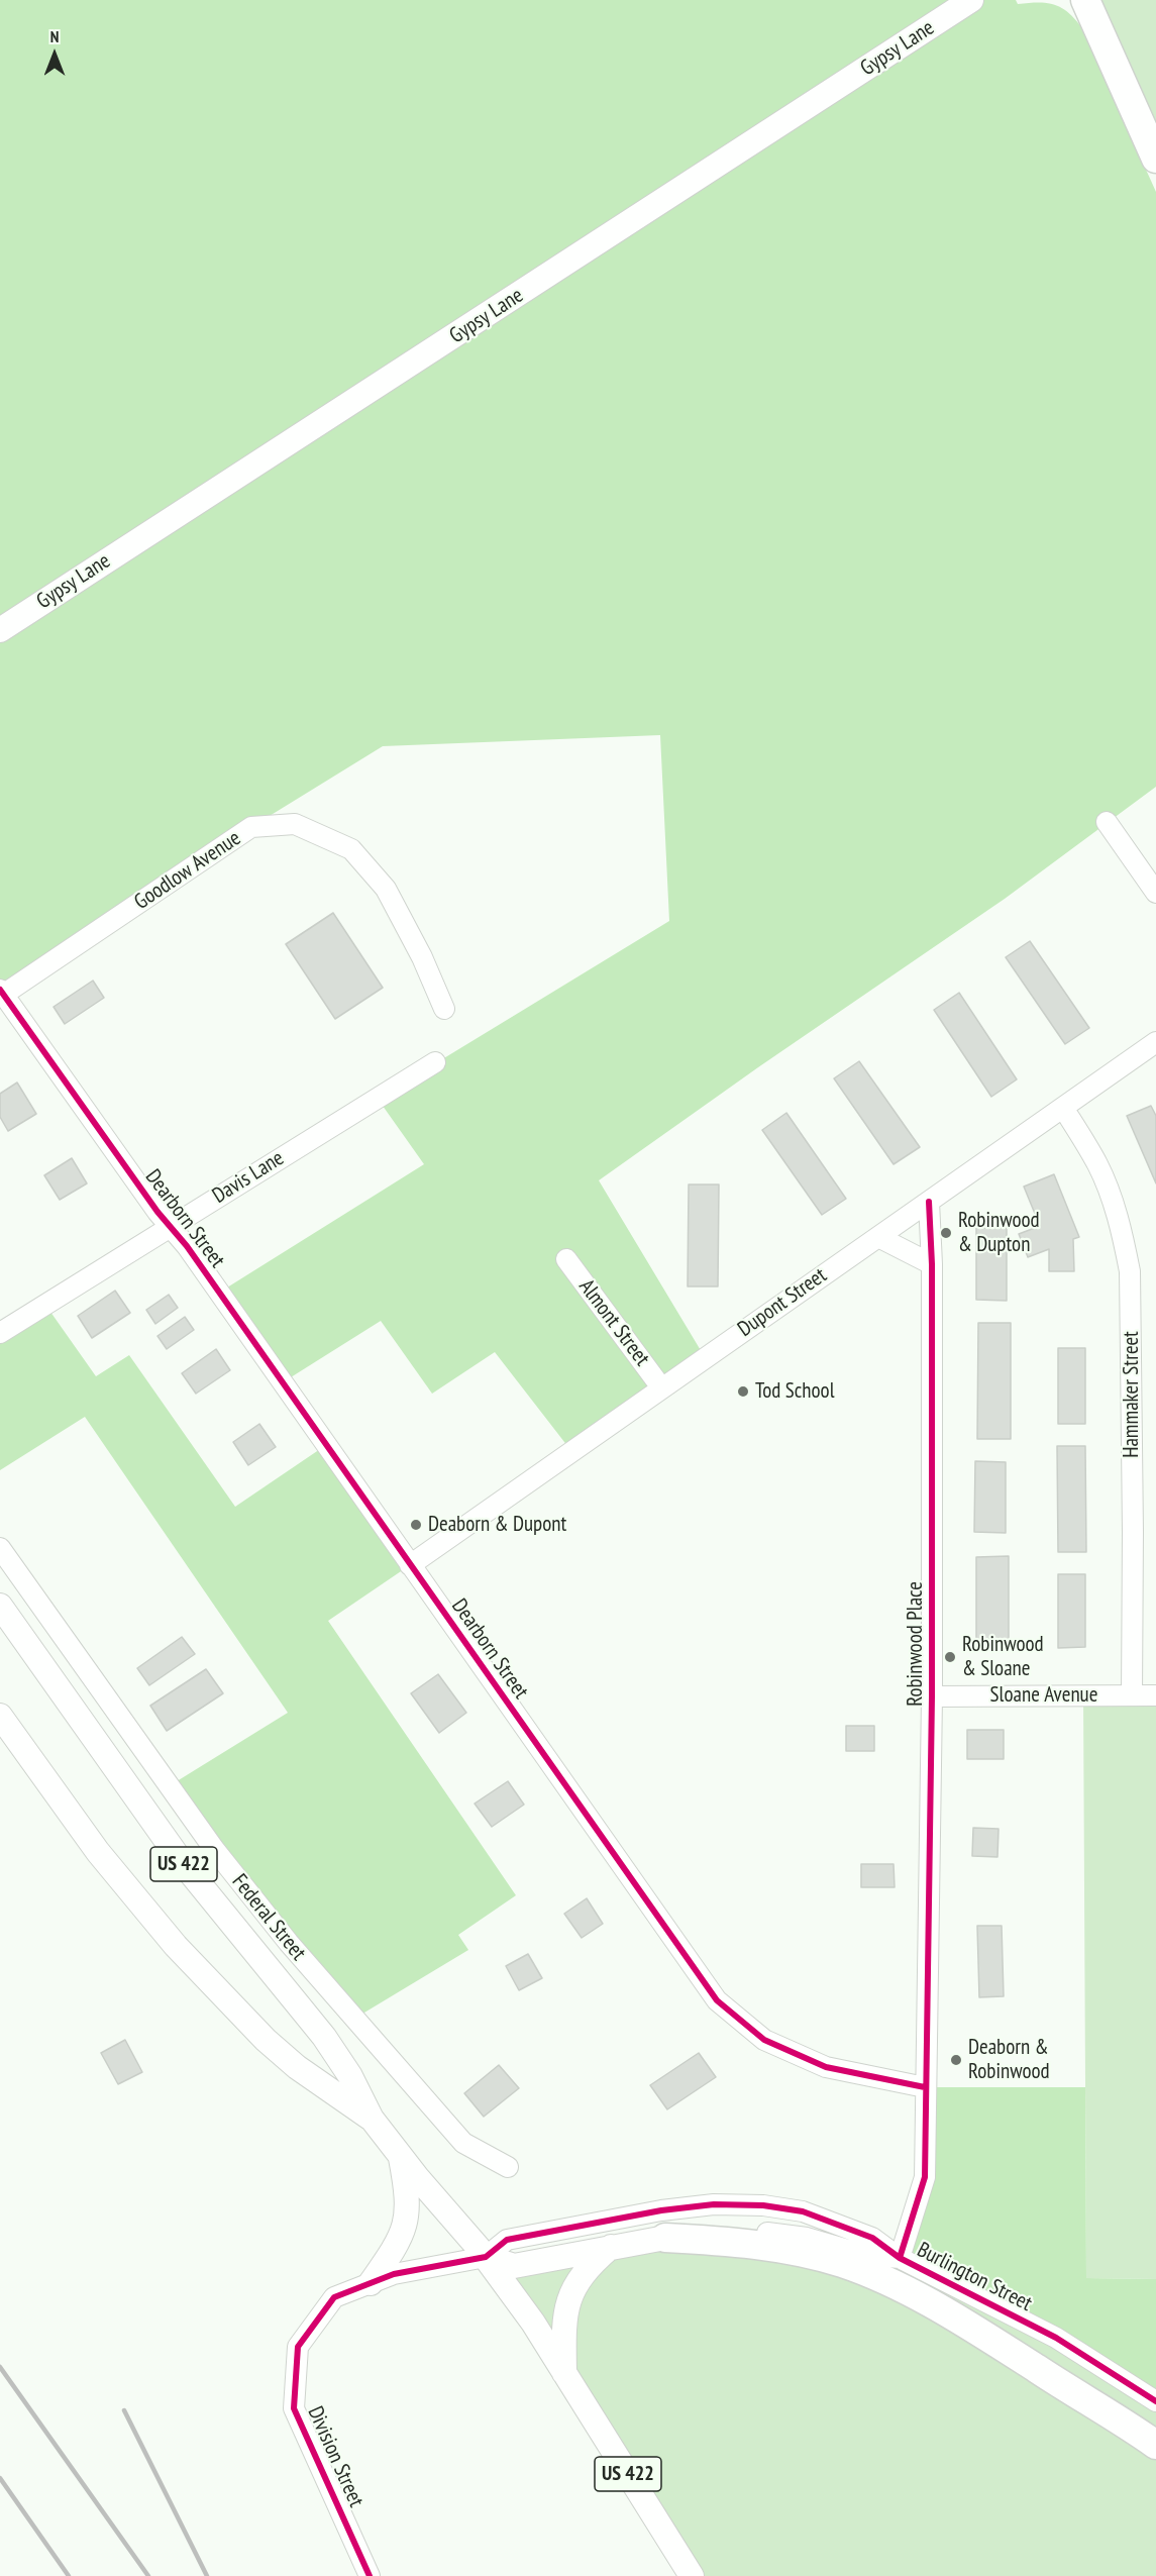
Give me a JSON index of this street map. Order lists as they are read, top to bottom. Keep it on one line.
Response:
{"streets":{"main road":["Gypsy Lane","US 422","Burlington Street"],"street":["Goodlow Avenue","Davis Lane","Dearborn Street","Dupont Street","Almont Street","Hammaker Street","Robinwood Place","Sloane Avenue","Federal Street","Division Street"]},"crossings":[["Goodlow Avenue","Dearborn Street"],["Davis Lane","Dearborn Street"],["Dearborn Street","Dupont Street"],["Dearborn Street","Robinwood Place"],["Dupont Street","Almont Street"],["Dupont Street","Hammaker Street"],["Dupont Street","Robinwood Place"],["Hammaker Street","Sloane Avenue"],["Robinwood Place","Sloane Avenue"],["US 422","Burlington Street"],["US 422","Division Street"],["Burlington Street","Division Street"]],"places":["Robinwood & Dupton","Tod School","Deaborn & Dupont","Robinwood & Sloane","Deaborn & Robinwood"],"north":"top"}
